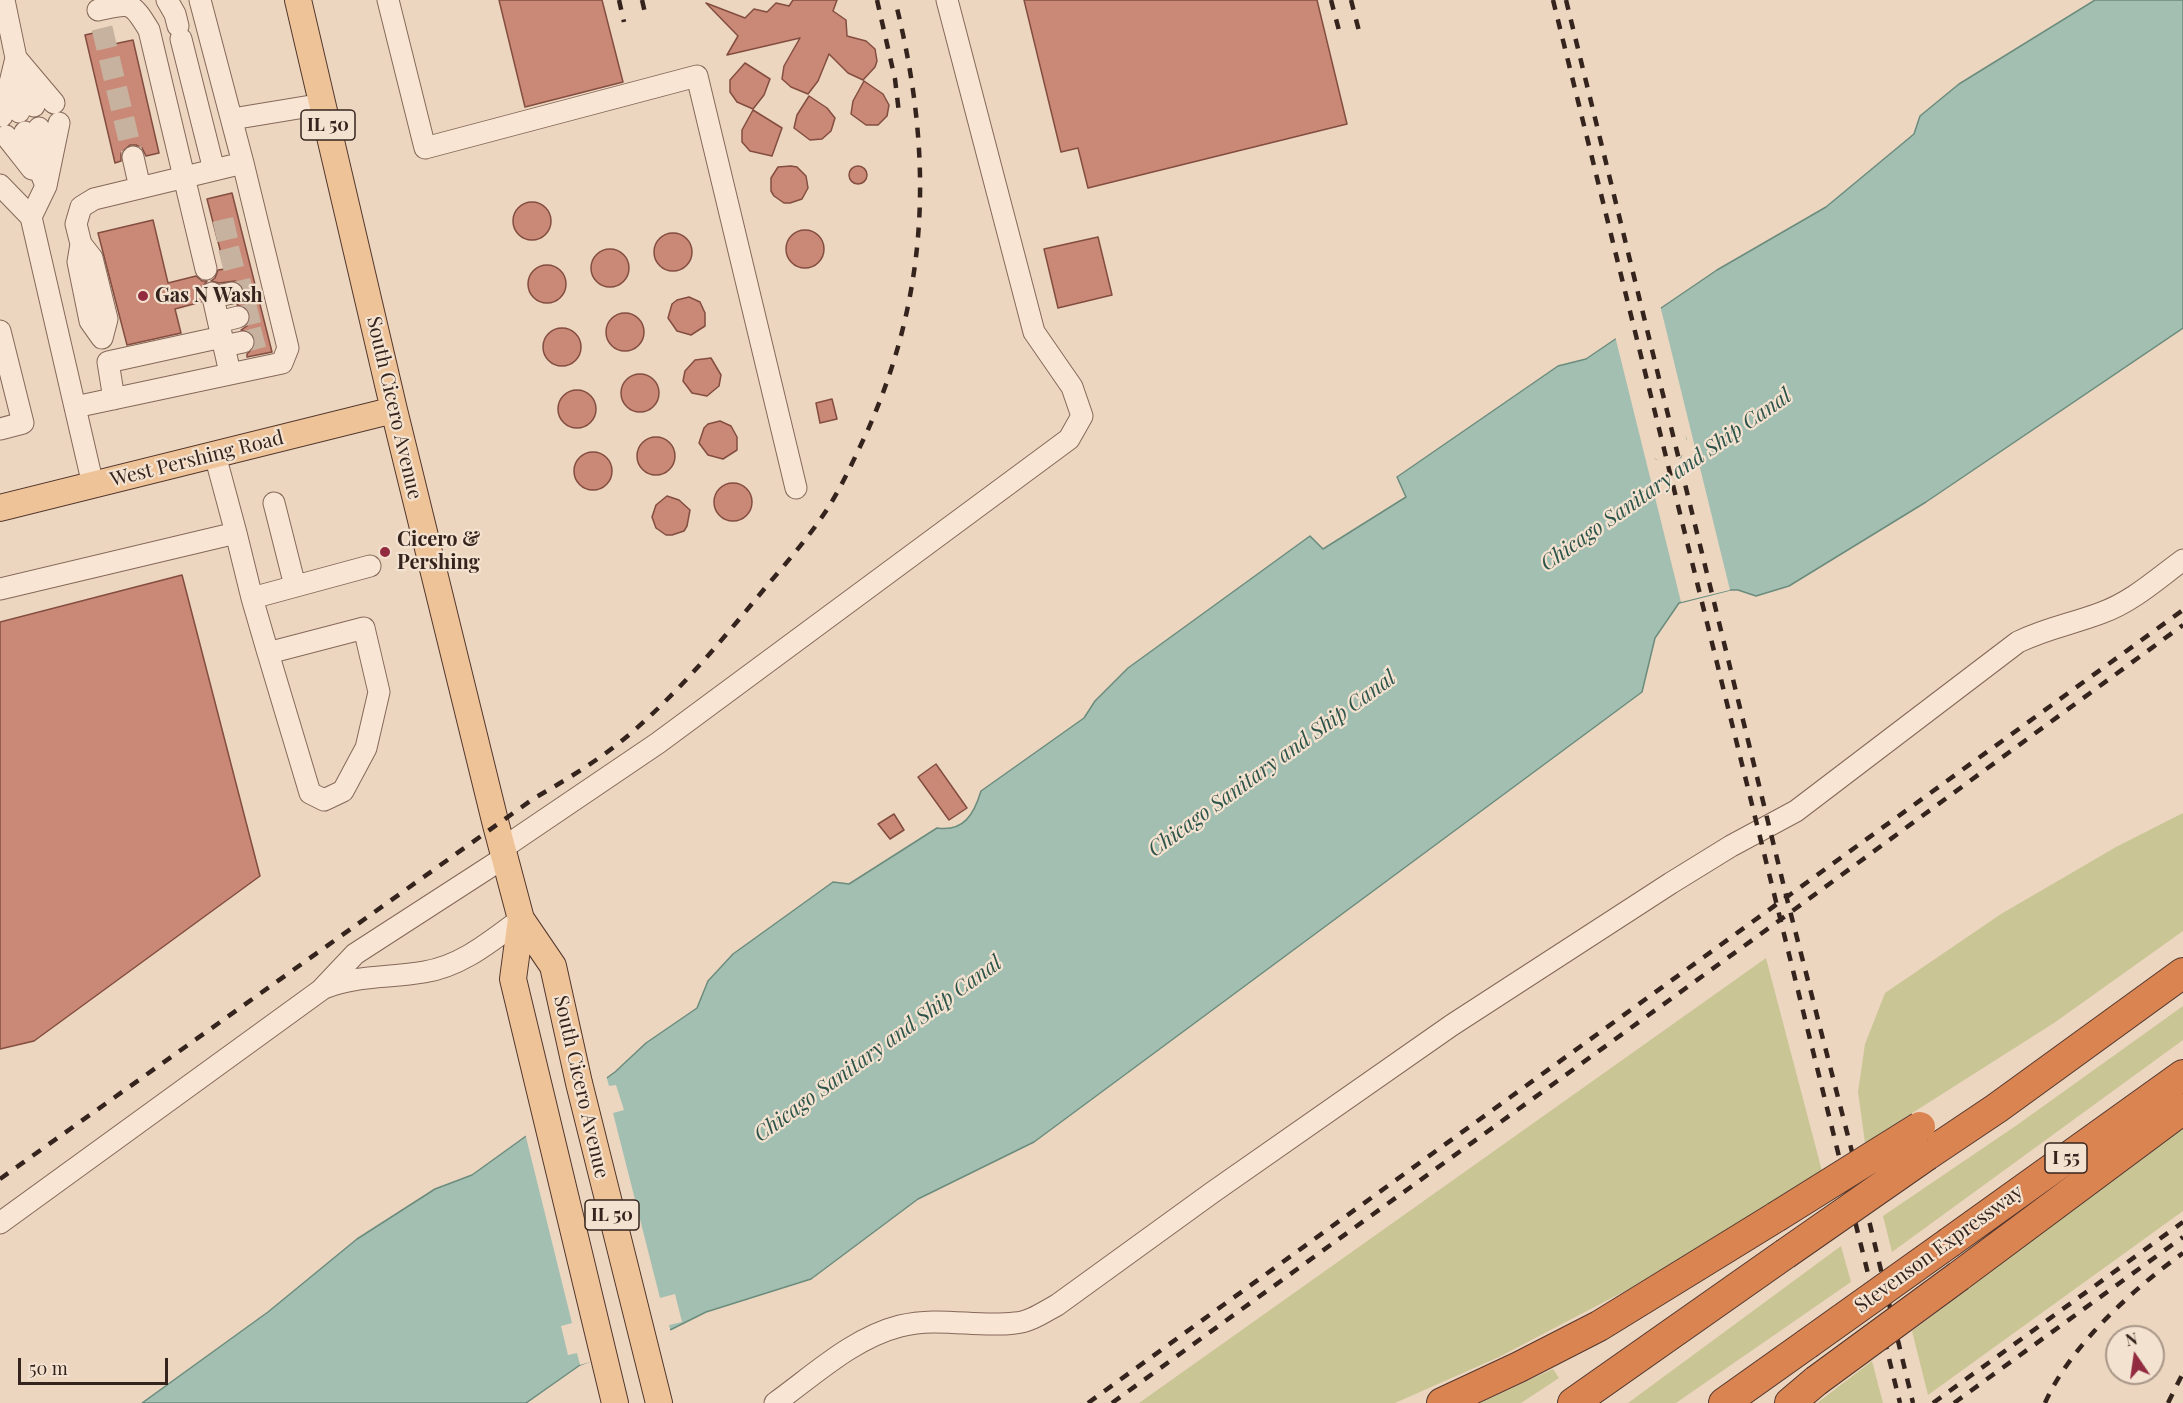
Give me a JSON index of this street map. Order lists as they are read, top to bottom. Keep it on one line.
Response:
{"streets":{"highway":["I 55","Stevenson Expressway"],"main road":["IL 50","South Cicero Avenue","West Pershing Road"]},"crossings":[["South Cicero Avenue","West Pershing Road"]],"water":["Chicago Sanitary and Ship Canal"],"places":["Gas N Wash","Cicero & Pershing"],"scale_bar":"50 m","north":"top"}
